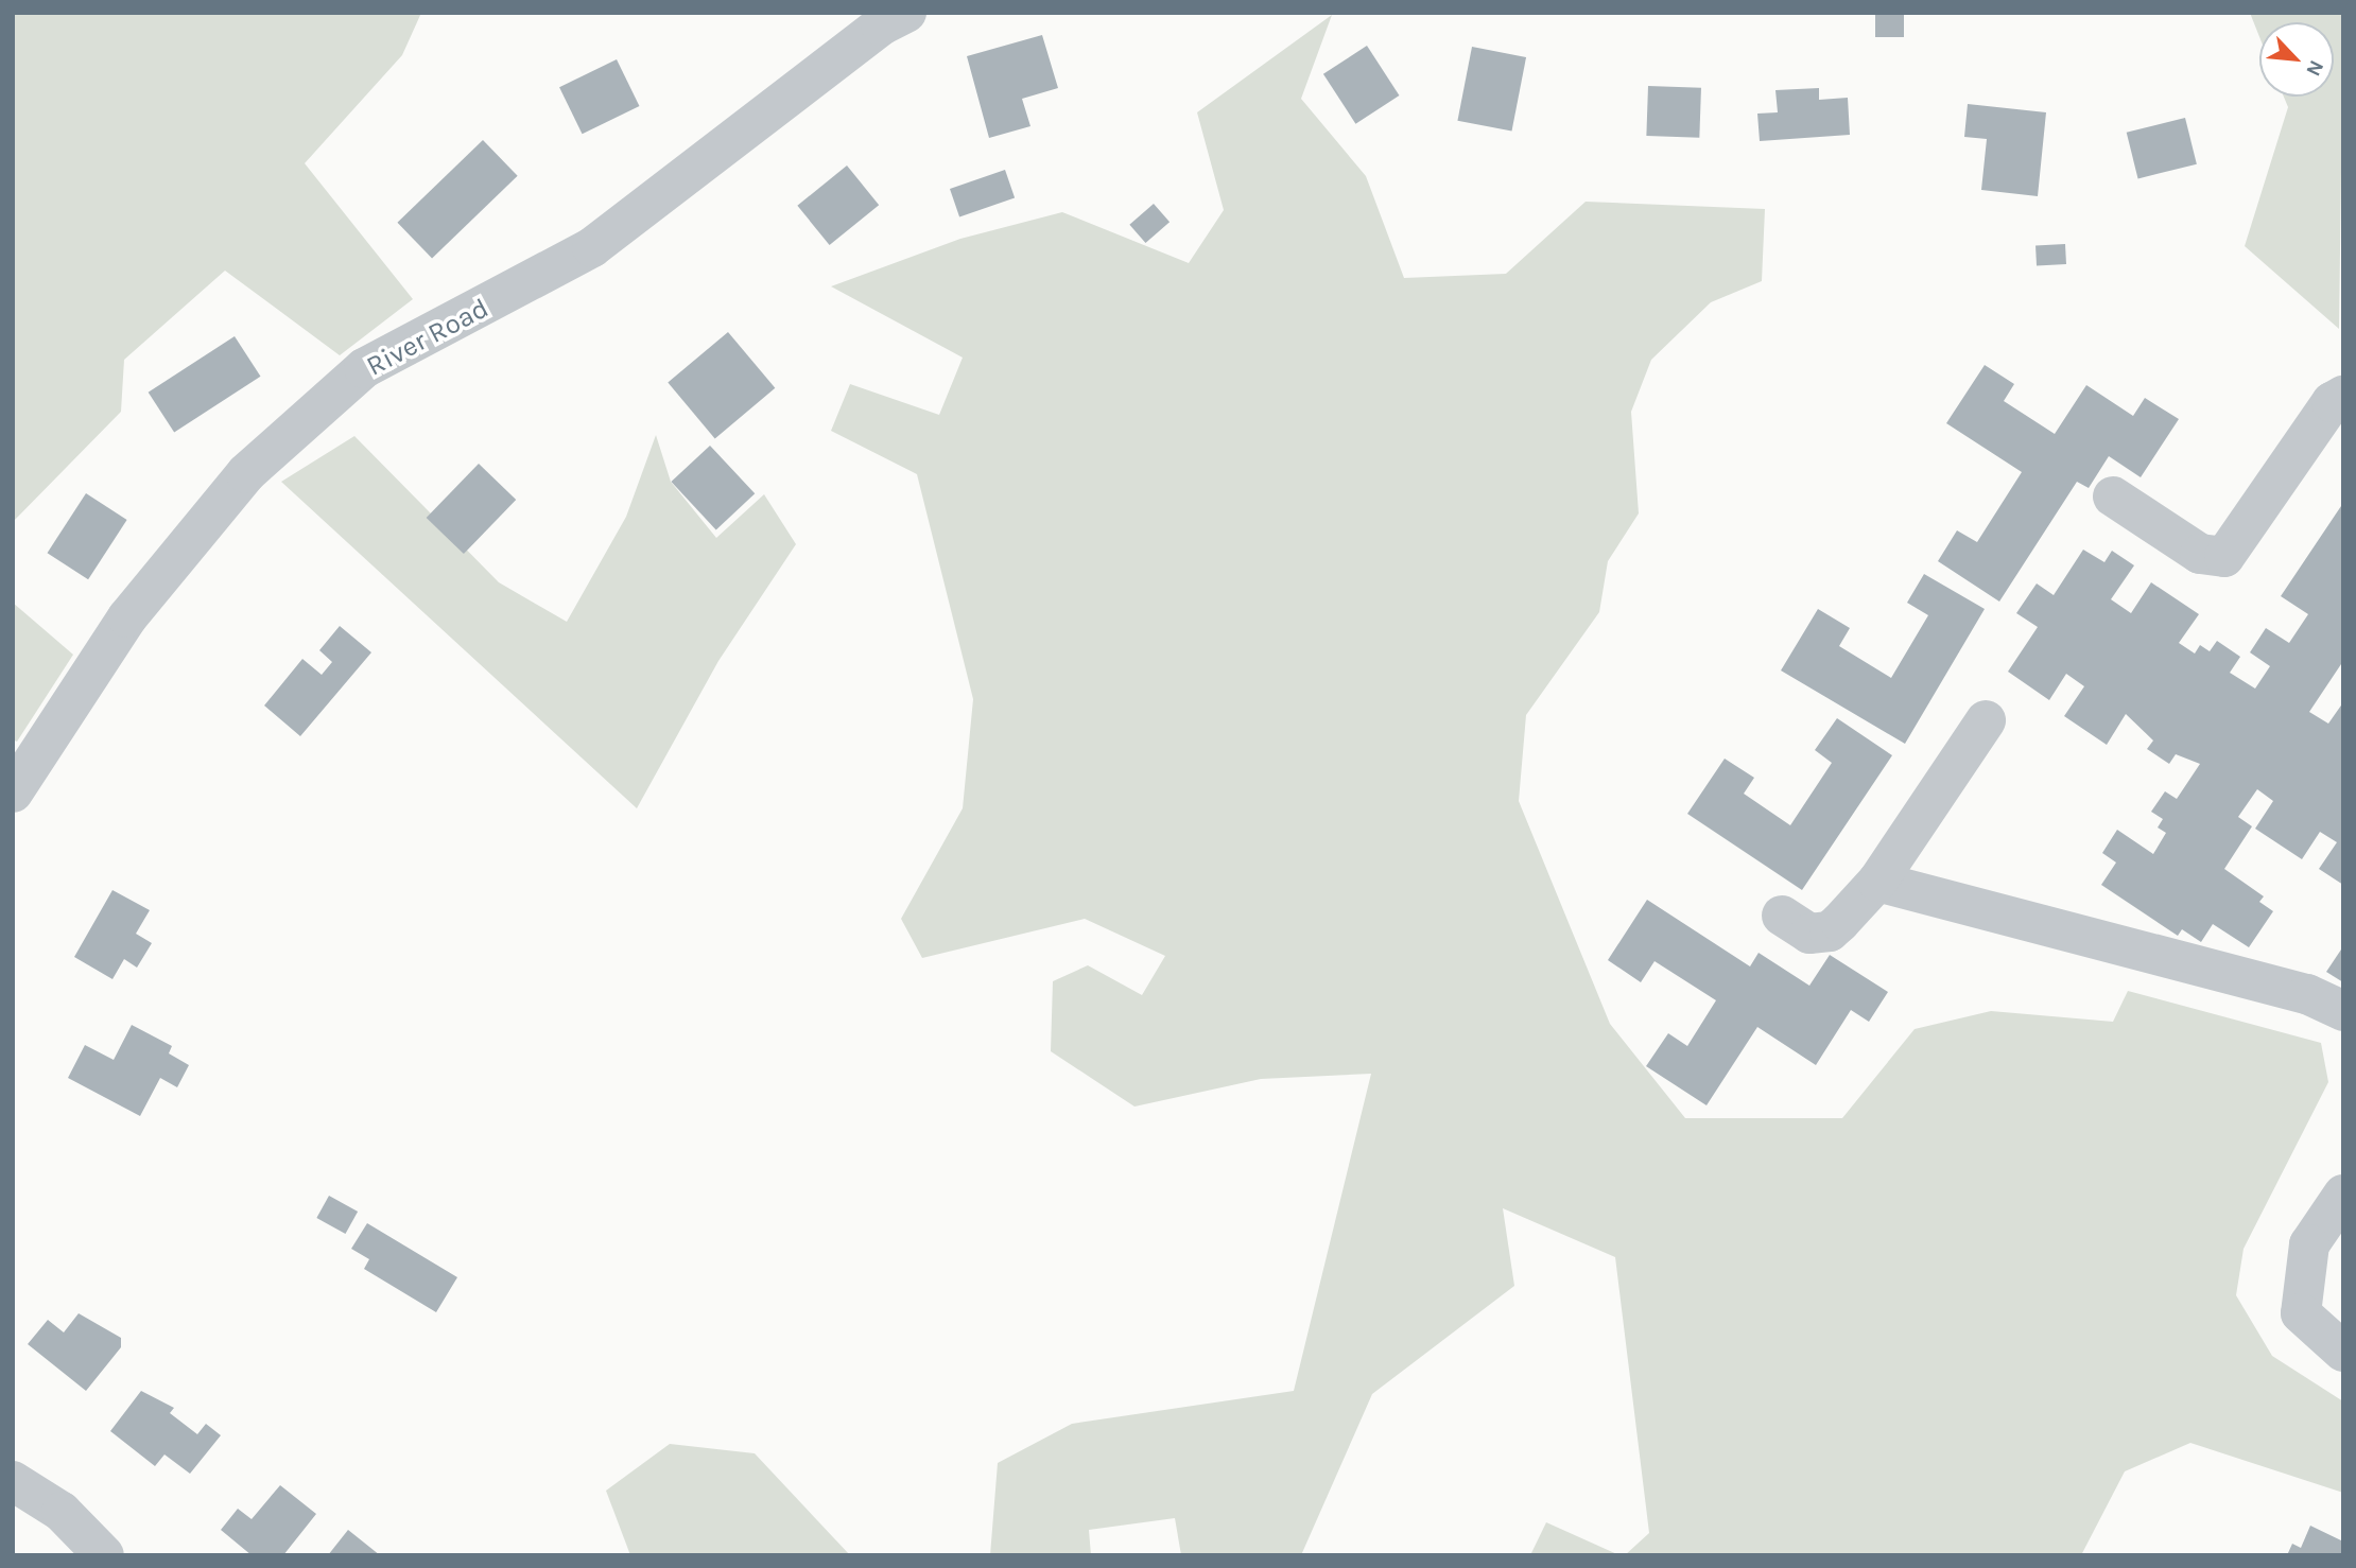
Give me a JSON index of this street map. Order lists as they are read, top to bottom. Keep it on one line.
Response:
{"streets":{"street":["River Road"]},"north":"bottom right"}
